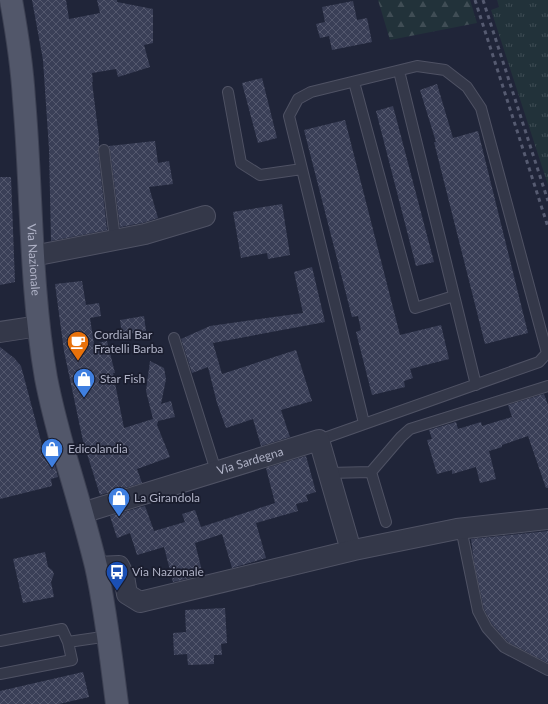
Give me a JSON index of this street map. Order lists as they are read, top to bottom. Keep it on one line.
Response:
{"streets":{"main road":["Via Nazionale"],"street":["Via Sardegna"]},"crossings":[["Via Nazionale","Via Sardegna"]],"places":{"cafe":["Cordial Bar Fratelli Barba"],"shop":["Star Fish","Edicolandia","La Girandola"],"bus stop":["Via Nazionale"]}}
